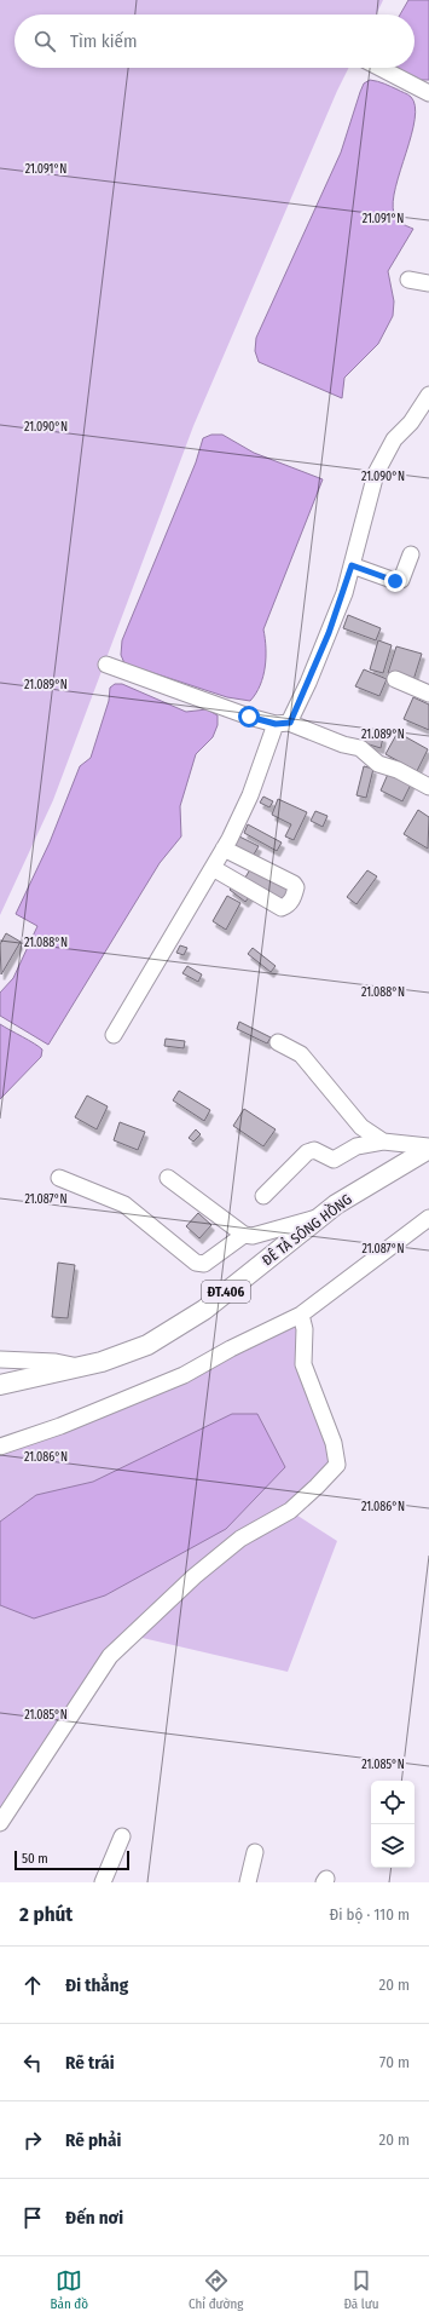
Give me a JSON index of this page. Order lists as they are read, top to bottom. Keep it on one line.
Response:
{"streets":{"main road":["ĐÊ TẢ SÔNG HỒNG","ĐT.406"]},"scale_bar":"50 m","page":{"search":"Tìm kiếm","scale":"50 m","heading":["2 phút","Đi bộ · 110 m"],"list":[["Đi thẳng","20 m"],["Rẽ trái","70 m"],["Rẽ phải","20 m"],"Đến nơi"],"nav":["Bản đồ","Chỉ đường","Đã lưu"]},"coordinates":["21.091°N","21.090°N","21.089°N","21.088°N","21.087°N","21.086°N","21.085°N"]}
